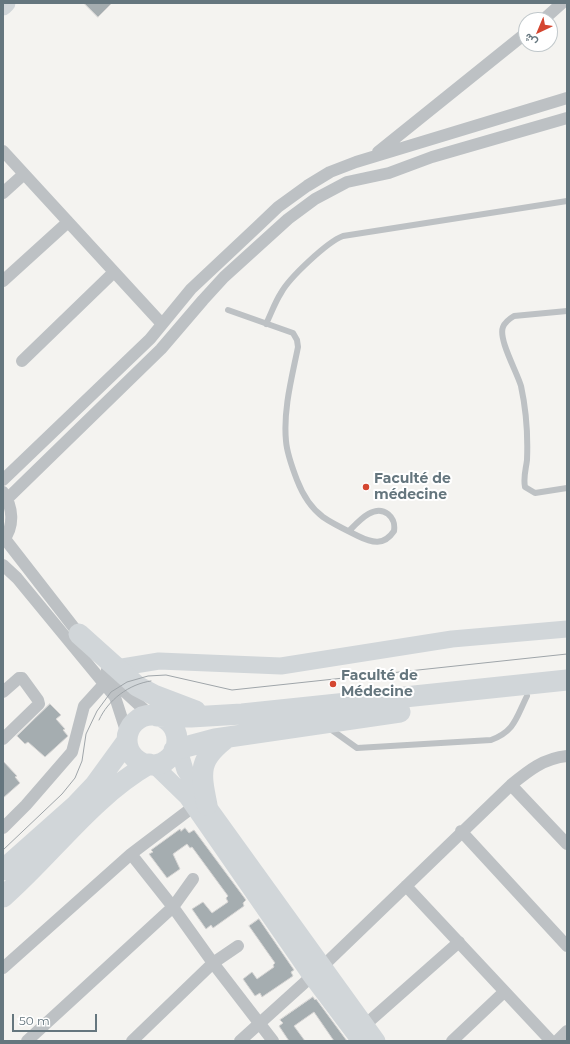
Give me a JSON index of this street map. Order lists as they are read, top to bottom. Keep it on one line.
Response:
{"places":["Faculté de médecine","Faculté de Médecine"],"scale_bar":"50 m","north":"bottom left"}
